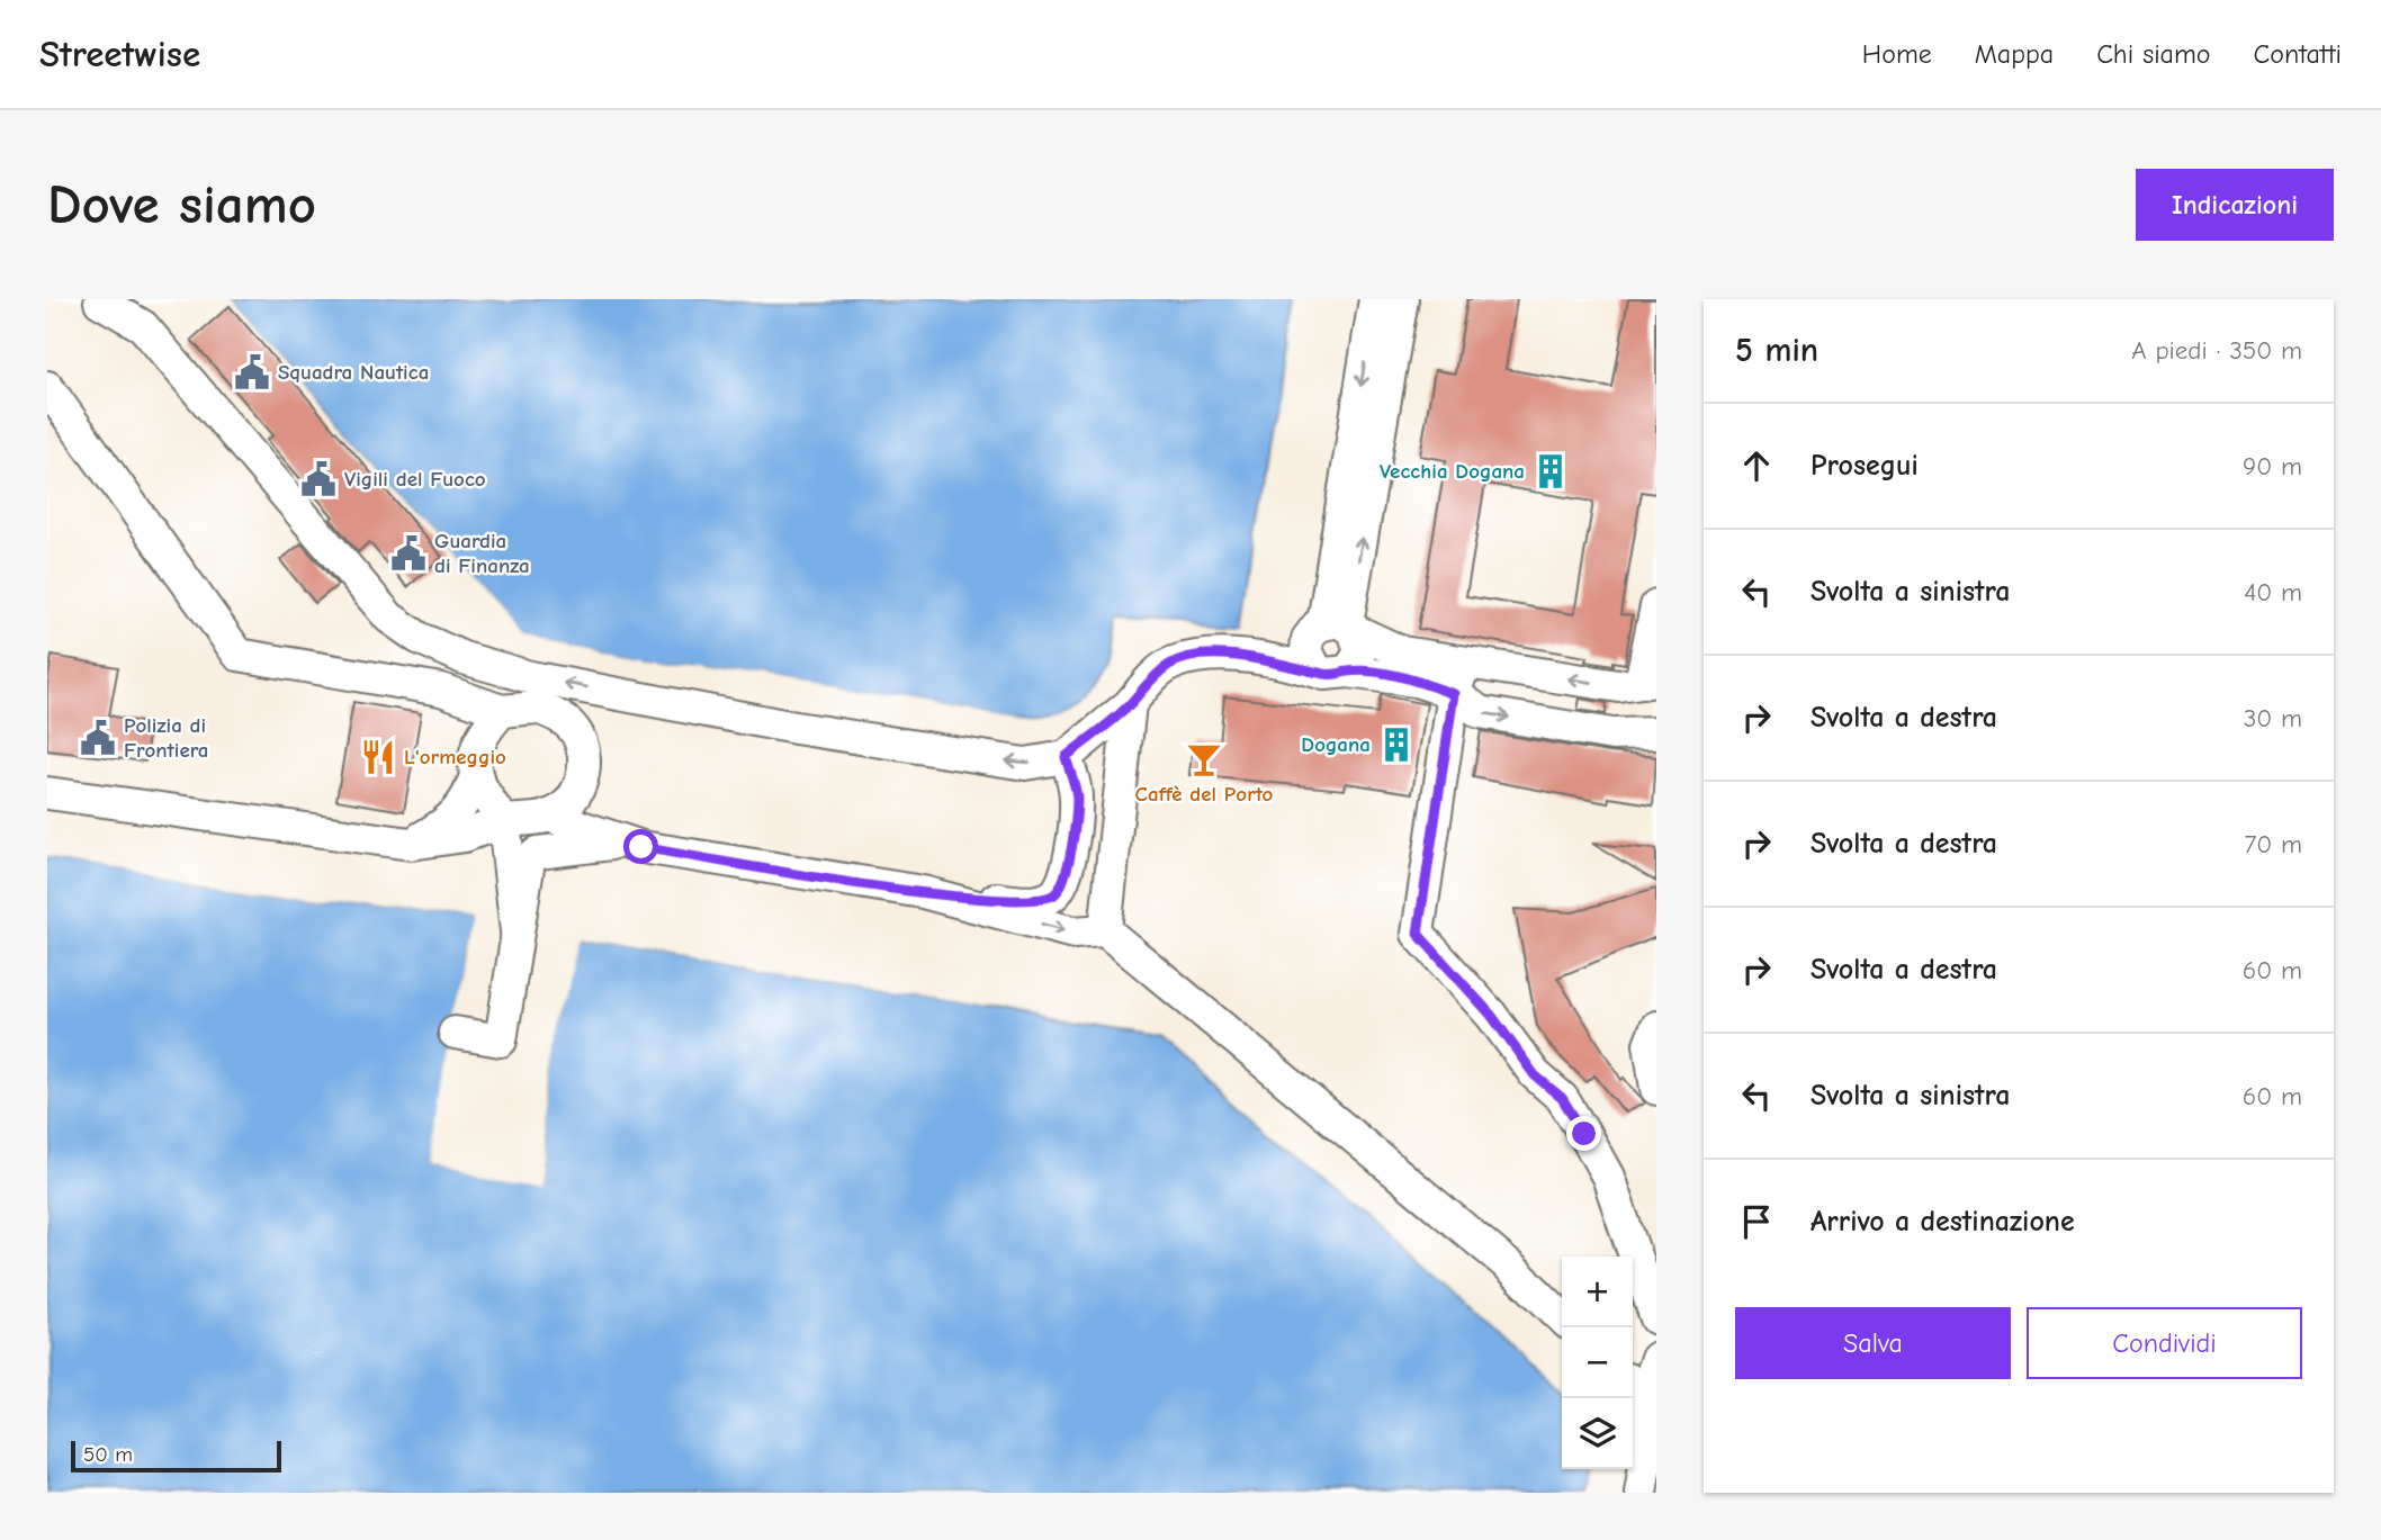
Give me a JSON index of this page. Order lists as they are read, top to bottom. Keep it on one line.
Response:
{"places":{"public building":["Squadra Nautica","Vigili del Fuoco","Guardia di Finanza","Polizia di Frontiera"],"building":["Vecchia Dogana","Dogana"],"restaurant":["L'ormeggio"],"bar":["Caffè del Porto"]},"scale_bar":"50 m","page":{"header":"Streetwise","nav":["Home","Mappa","Chi siamo","Contatti"],"buttons":["Indicazioni",["Salva","Condividi"]],"title":"Dove siamo","heading":["5 min","A piedi · 350 m"],"list":[["Prosegui","90 m"],["Svolta a sinistra","40 m"],["Svolta a destra","30 m"],["Svolta a destra","70 m"],["Svolta a destra","60 m"],["Svolta a sinistra","60 m"],"Arrivo a destinazione"],"map_buttons":["+","−"],"scale":"50 m"}}
